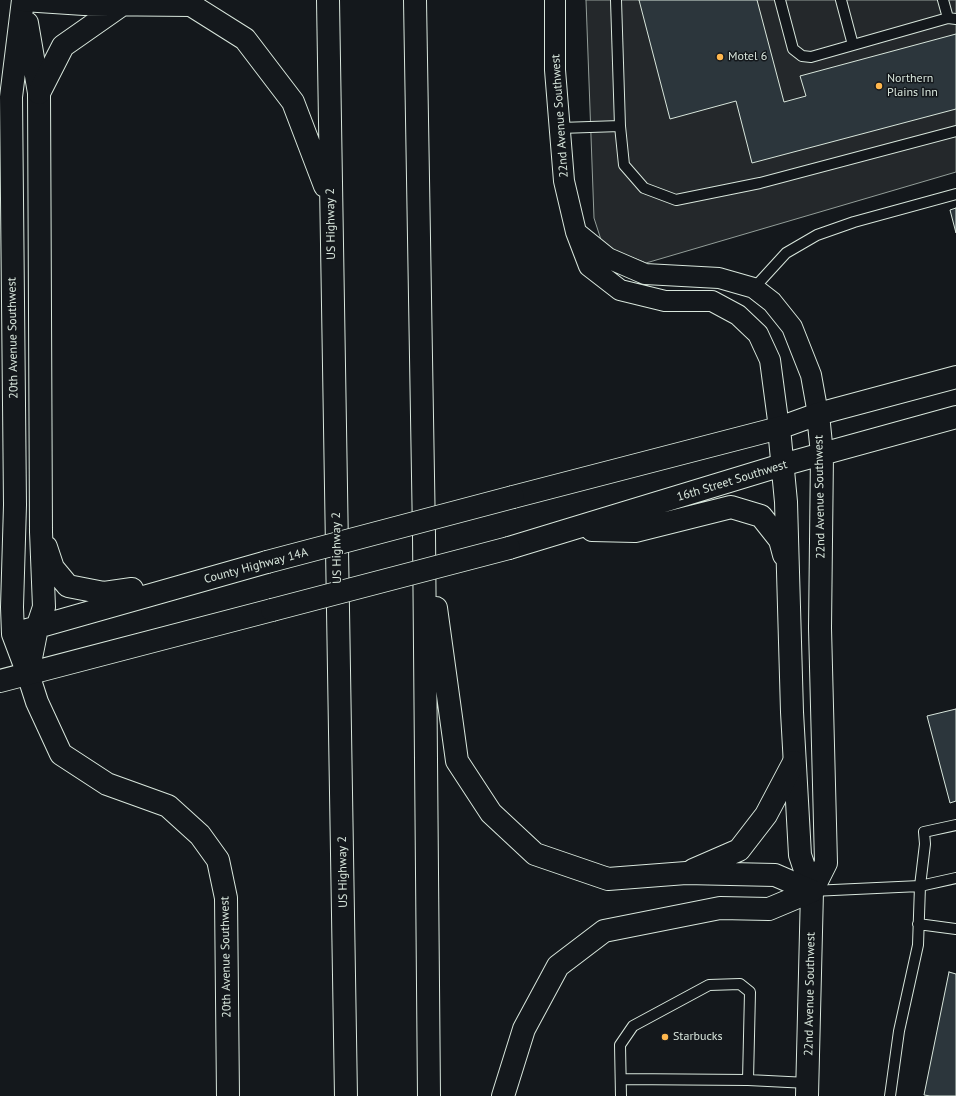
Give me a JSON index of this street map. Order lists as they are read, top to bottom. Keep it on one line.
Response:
{"streets":{"main road":["22nd Avenue Southwest","US Highway 2","20th Avenue Southwest","16th Street Southwest","County Highway 14A"]},"crossings":[["22nd Avenue Southwest","16th Street Southwest"],["22nd Avenue Southwest","County Highway 14A"],["20th Avenue Southwest","16th Street Southwest"],["20th Avenue Southwest","County Highway 14A"]],"places":["Motel 6","Northern Plains Inn","Starbucks"]}
